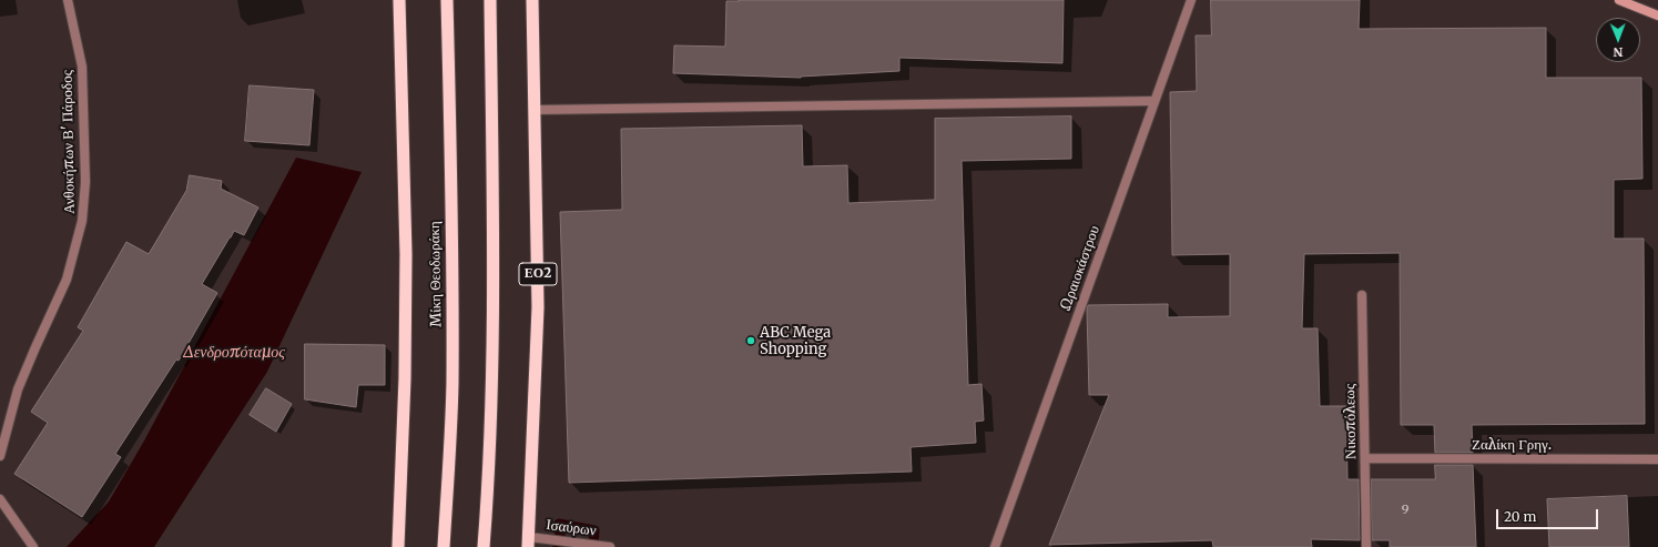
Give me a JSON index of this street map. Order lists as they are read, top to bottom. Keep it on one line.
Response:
{"streets":{"highway":["Μίκη Θεοδωράκη","ΕΟ2"],"street":["Ανθοκήπων Β' Πάροδος","Ωραιοκάστρου","Νικοπόλεως","Ζαλίκη Γρηγ.","Ισαύρων"]},"crossings":[["ΕΟ2","Ισαύρων"],["Νικοπόλεως","Ζαλίκη Γρηγ."]],"water":["Δενδροπόταμος"],"places":["ABC Mega Shopping"],"house_numbers":["9"],"scale_bar":"20 m","north":"bottom"}
